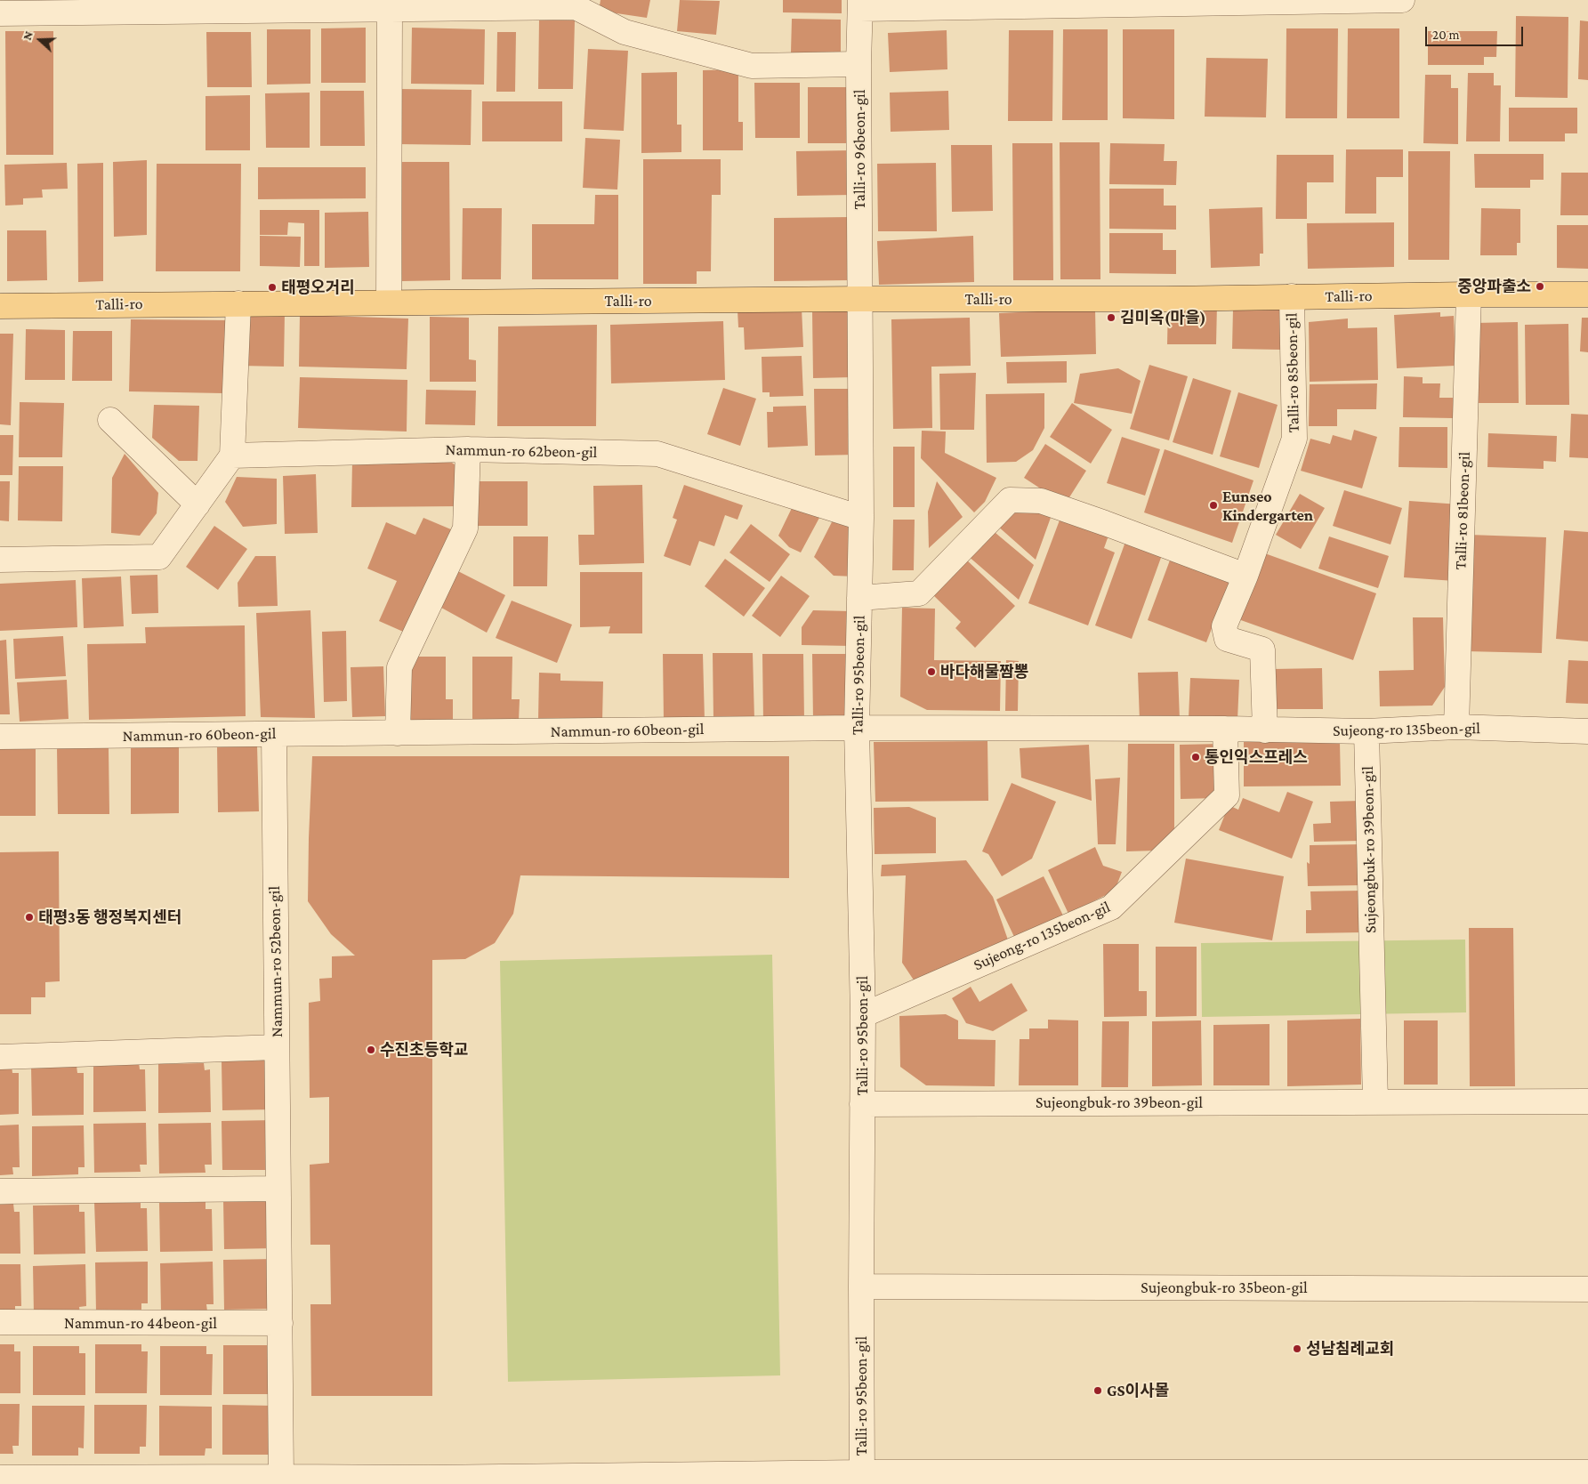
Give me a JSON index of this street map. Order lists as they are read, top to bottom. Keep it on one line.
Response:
{"streets":{"main road":["Talli-ro"],"street":["Talli-ro 96beon-gil","Talli-ro 85beon-gil","Nammun-ro 62beon-gil","Talli-ro 81beon-gil","Talli-ro 95beon-gil","Sujeong-ro 135beon-gil","Nammun-ro 60beon-gil","Sujeongbuk-ro 39beon-gil","Nammun-ro 52beon-gil","Sujeongbuk-ro 35beon-gil","Nammun-ro 44beon-gil"]},"crossings":[["Talli-ro 96beon-gil","Talli-ro"],["Talli-ro 96beon-gil","Talli-ro 95beon-gil"],["Talli-ro","Talli-ro 85beon-gil"],["Talli-ro","Talli-ro 81beon-gil"],["Talli-ro","Talli-ro 95beon-gil"],["Talli-ro 85beon-gil","Talli-ro 95beon-gil"],["Talli-ro 85beon-gil","Sujeong-ro 135beon-gil"],["Nammun-ro 62beon-gil","Talli-ro 95beon-gil"],["Talli-ro 81beon-gil","Sujeong-ro 135beon-gil"],["Talli-ro 95beon-gil","Sujeong-ro 135beon-gil"],["Talli-ro 95beon-gil","Nammun-ro 60beon-gil"],["Talli-ro 95beon-gil","Sujeongbuk-ro 39beon-gil"],["Talli-ro 95beon-gil","Sujeongbuk-ro 35beon-gil"],["Sujeong-ro 135beon-gil","Nammun-ro 60beon-gil"],["Sujeong-ro 135beon-gil","Sujeongbuk-ro 39beon-gil"],["Nammun-ro 60beon-gil","Nammun-ro 52beon-gil"]],"places":["중앙파출소","태평오거리","김미옥(마을)","Eunseo Kindergarten","바다해물짬뽕","통인익스프레스","태평3동 행정복지센터","수진초등학교","성남침례교회","GS이사몰"],"scale_bar":"20 m","north":"left"}
